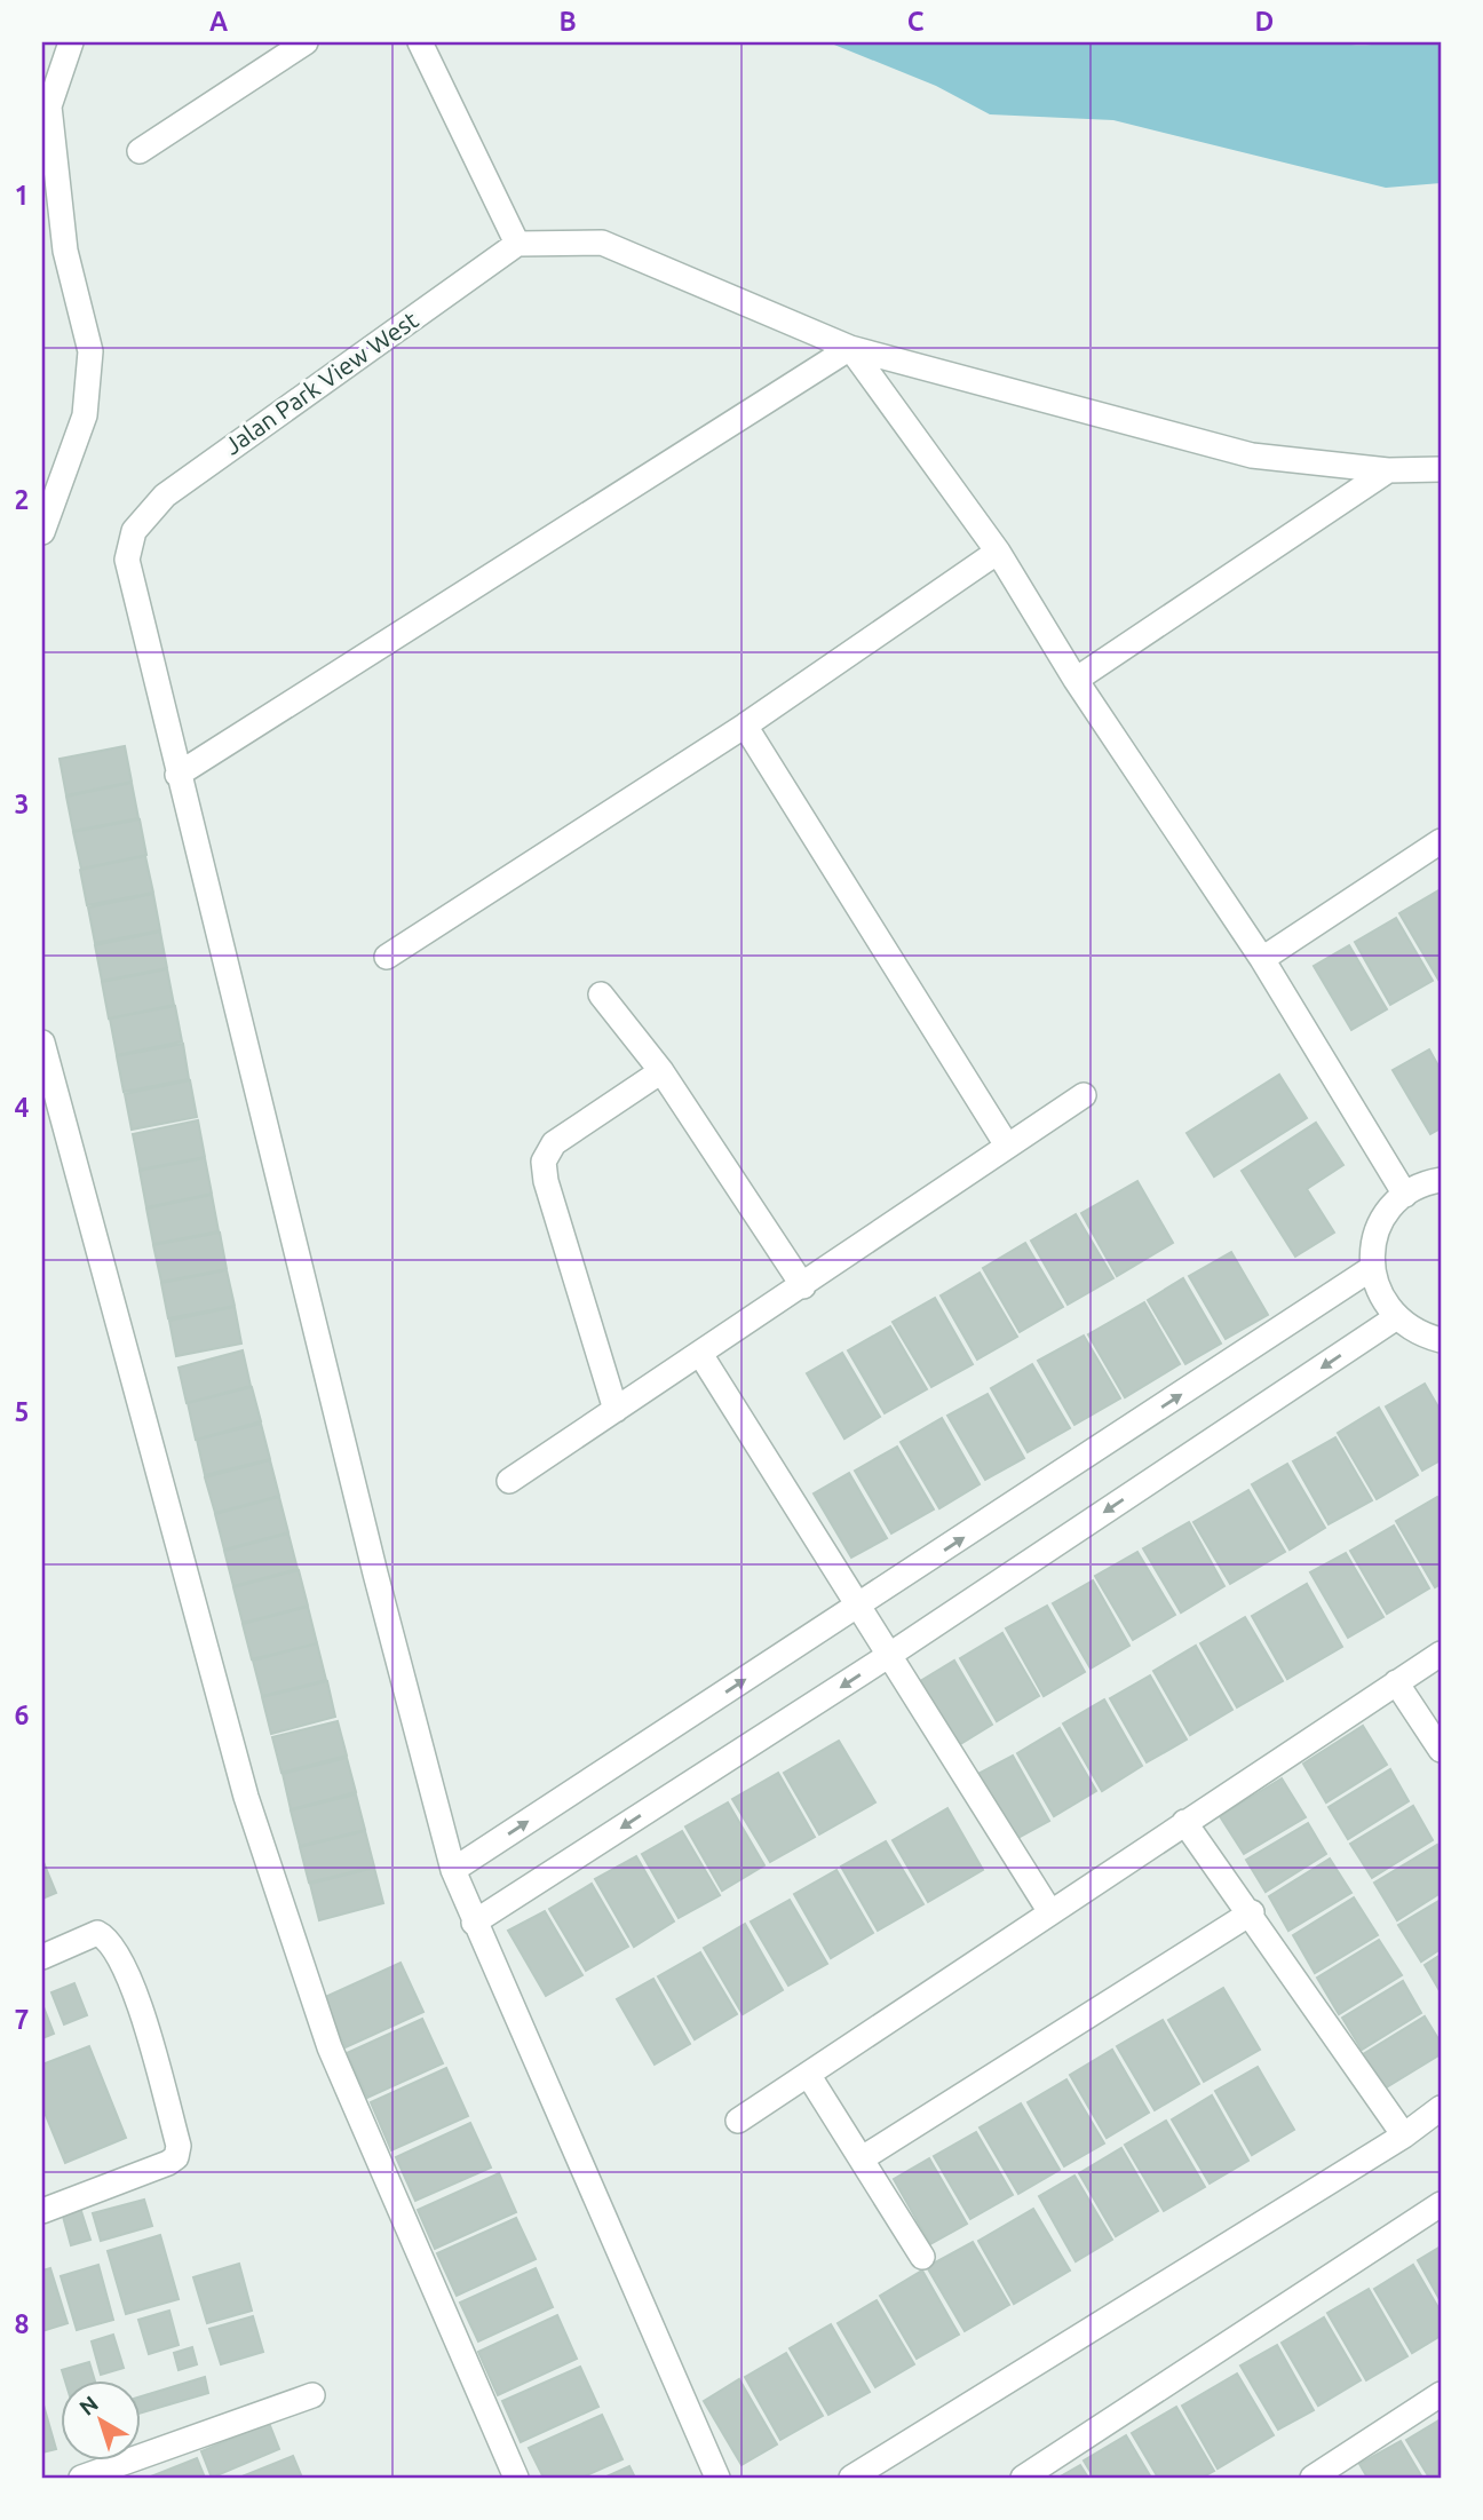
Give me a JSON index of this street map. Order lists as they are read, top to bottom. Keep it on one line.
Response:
{"streets":{"street":["Jalan Park View West"]},"north":"top left","grid":{"columns":["A","B","C","D"],"rows":["1","2","3","4","5","6","7","8"]}}
